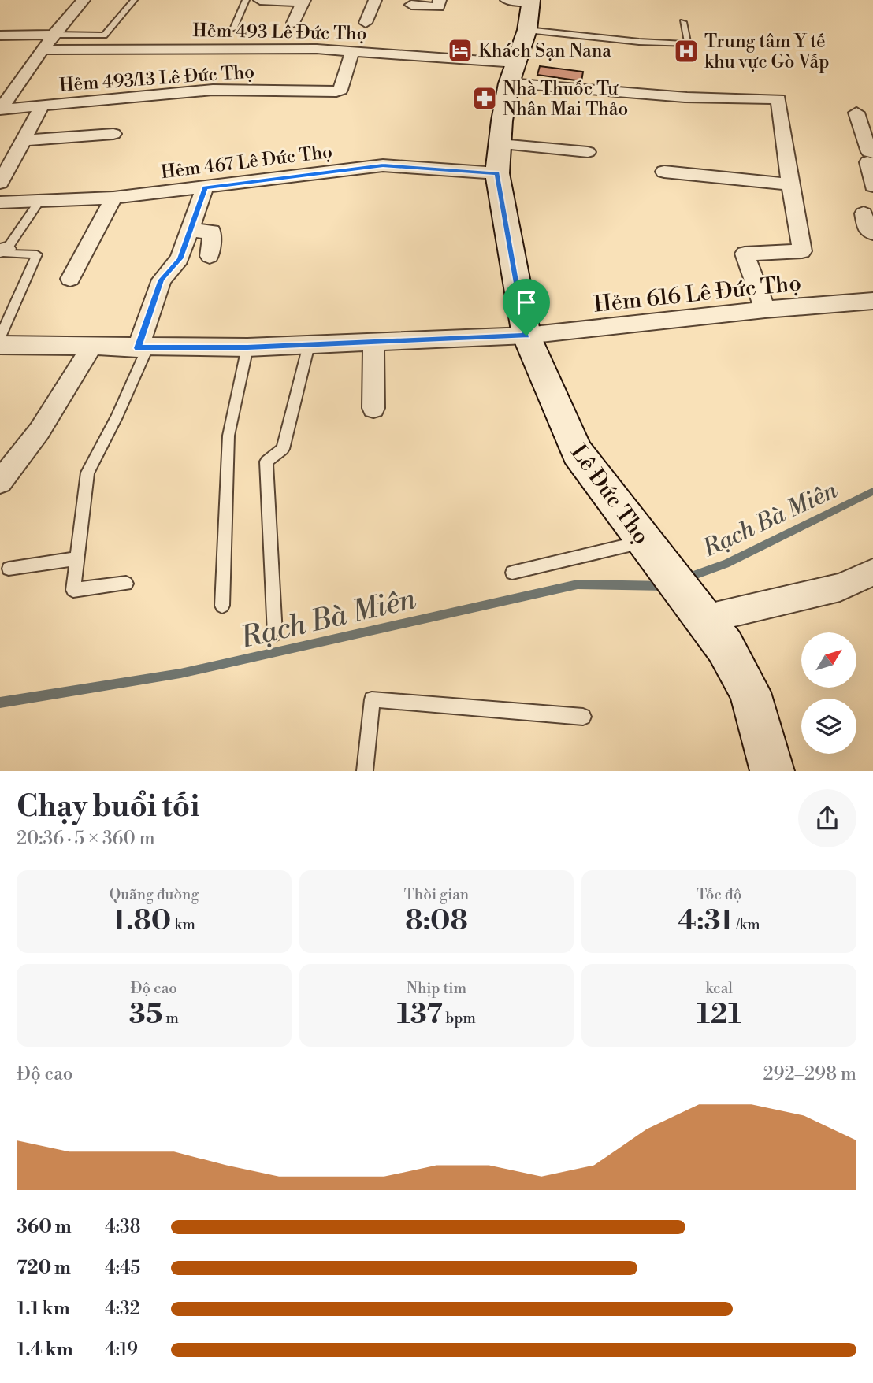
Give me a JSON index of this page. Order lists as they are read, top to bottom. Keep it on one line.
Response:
{"streets":{"main road":["Lê Đức Thọ"],"street":["Hẻm 493 Lê Đức Thọ","Hẻm 493/13 Lê Đức Thọ","Hẻm 467 Lê Đức Thọ","Hẻm 616 Lê Đức Thọ"]},"crossings":[["Hẻm 493 Lê Đức Thọ","Hẻm 493/13 Lê Đức Thọ"],["Hẻm 493 Lê Đức Thọ","Lê Đức Thọ"],["Hẻm 467 Lê Đức Thọ","Lê Đức Thọ"],["Hẻm 616 Lê Đức Thọ","Lê Đức Thọ"]],"water":["Rạch Bà Miên"],"places":{"hotel":["Khách Sạn Nana"],"hospital":["Trung tâm Y tế khu vực Gò Vấp"],"pharmacy":["Nhà Thuốc Tư Nhân Mai Thảo"]},"north":"top right","page":{"heading":["Chạy buổi tối","20:36 · 5 × 360 m"],"stats":[["Quãng đường","1.80 km"],["Thời gian","8:08"],["Tốc độ","4:31 /km"],["Độ cao","35 m"],["Nhịp tim","137 bpm"],["kcal","121"]],"chart":["Độ cao","292–298 m"],"list":[{"name":"360 m","note":"4:38"},{"name":"720 m","note":"4:45"},{"name":"1.1 km","note":"4:32"},{"name":"1.4 km","note":"4:19"}]}}
